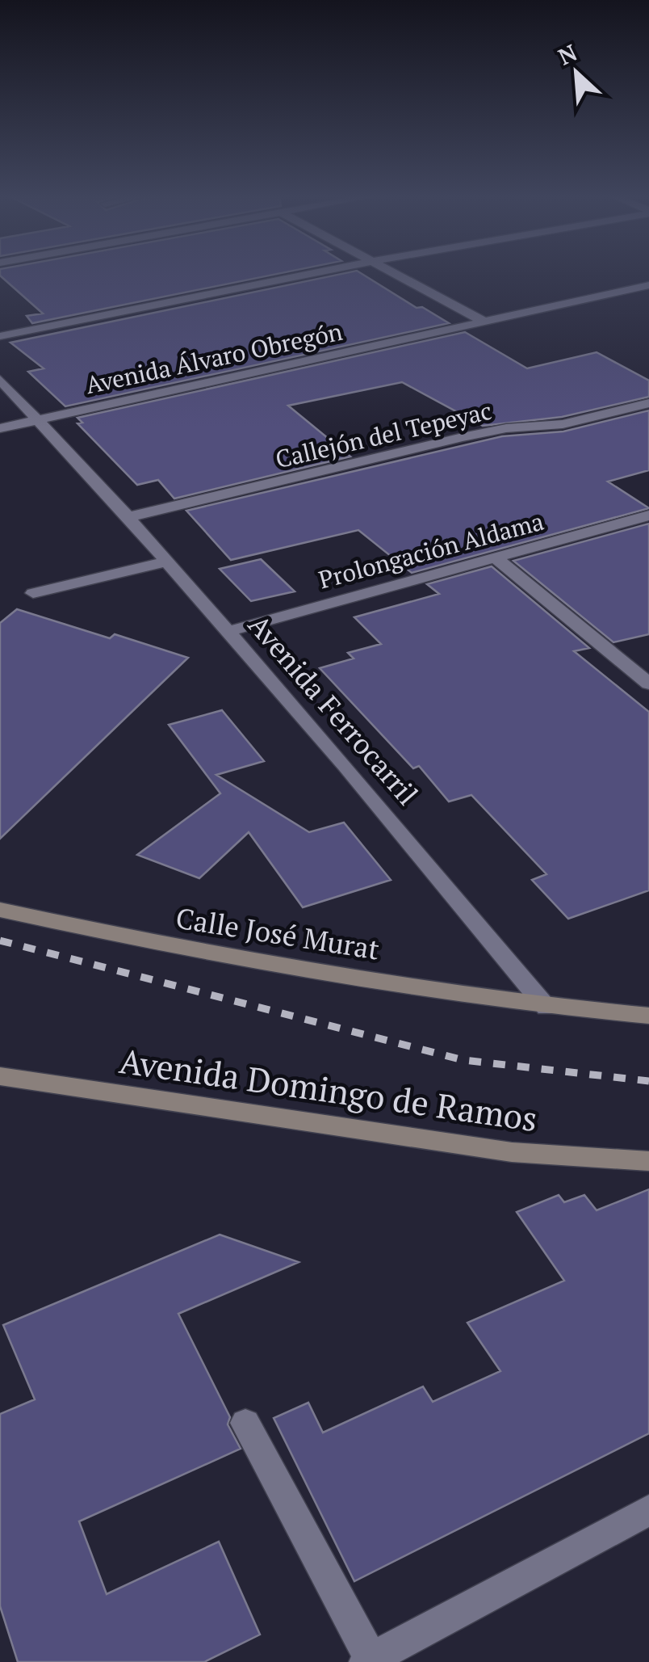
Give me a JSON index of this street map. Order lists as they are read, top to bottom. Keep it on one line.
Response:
{"streets":{"street":["Avenida Álvaro Obregón","Callejón del Tepeyac","Prolongación Aldama","Avenida Ferrocarril","Calle José Murat","Avenida Domingo de Ramos"]},"crossings":[["Avenida Álvaro Obregón","Avenida Ferrocarril"],["Callejón del Tepeyac","Avenida Ferrocarril"],["Prolongación Aldama","Avenida Ferrocarril"],["Avenida Ferrocarril","Calle José Murat"]],"north":"top left"}
